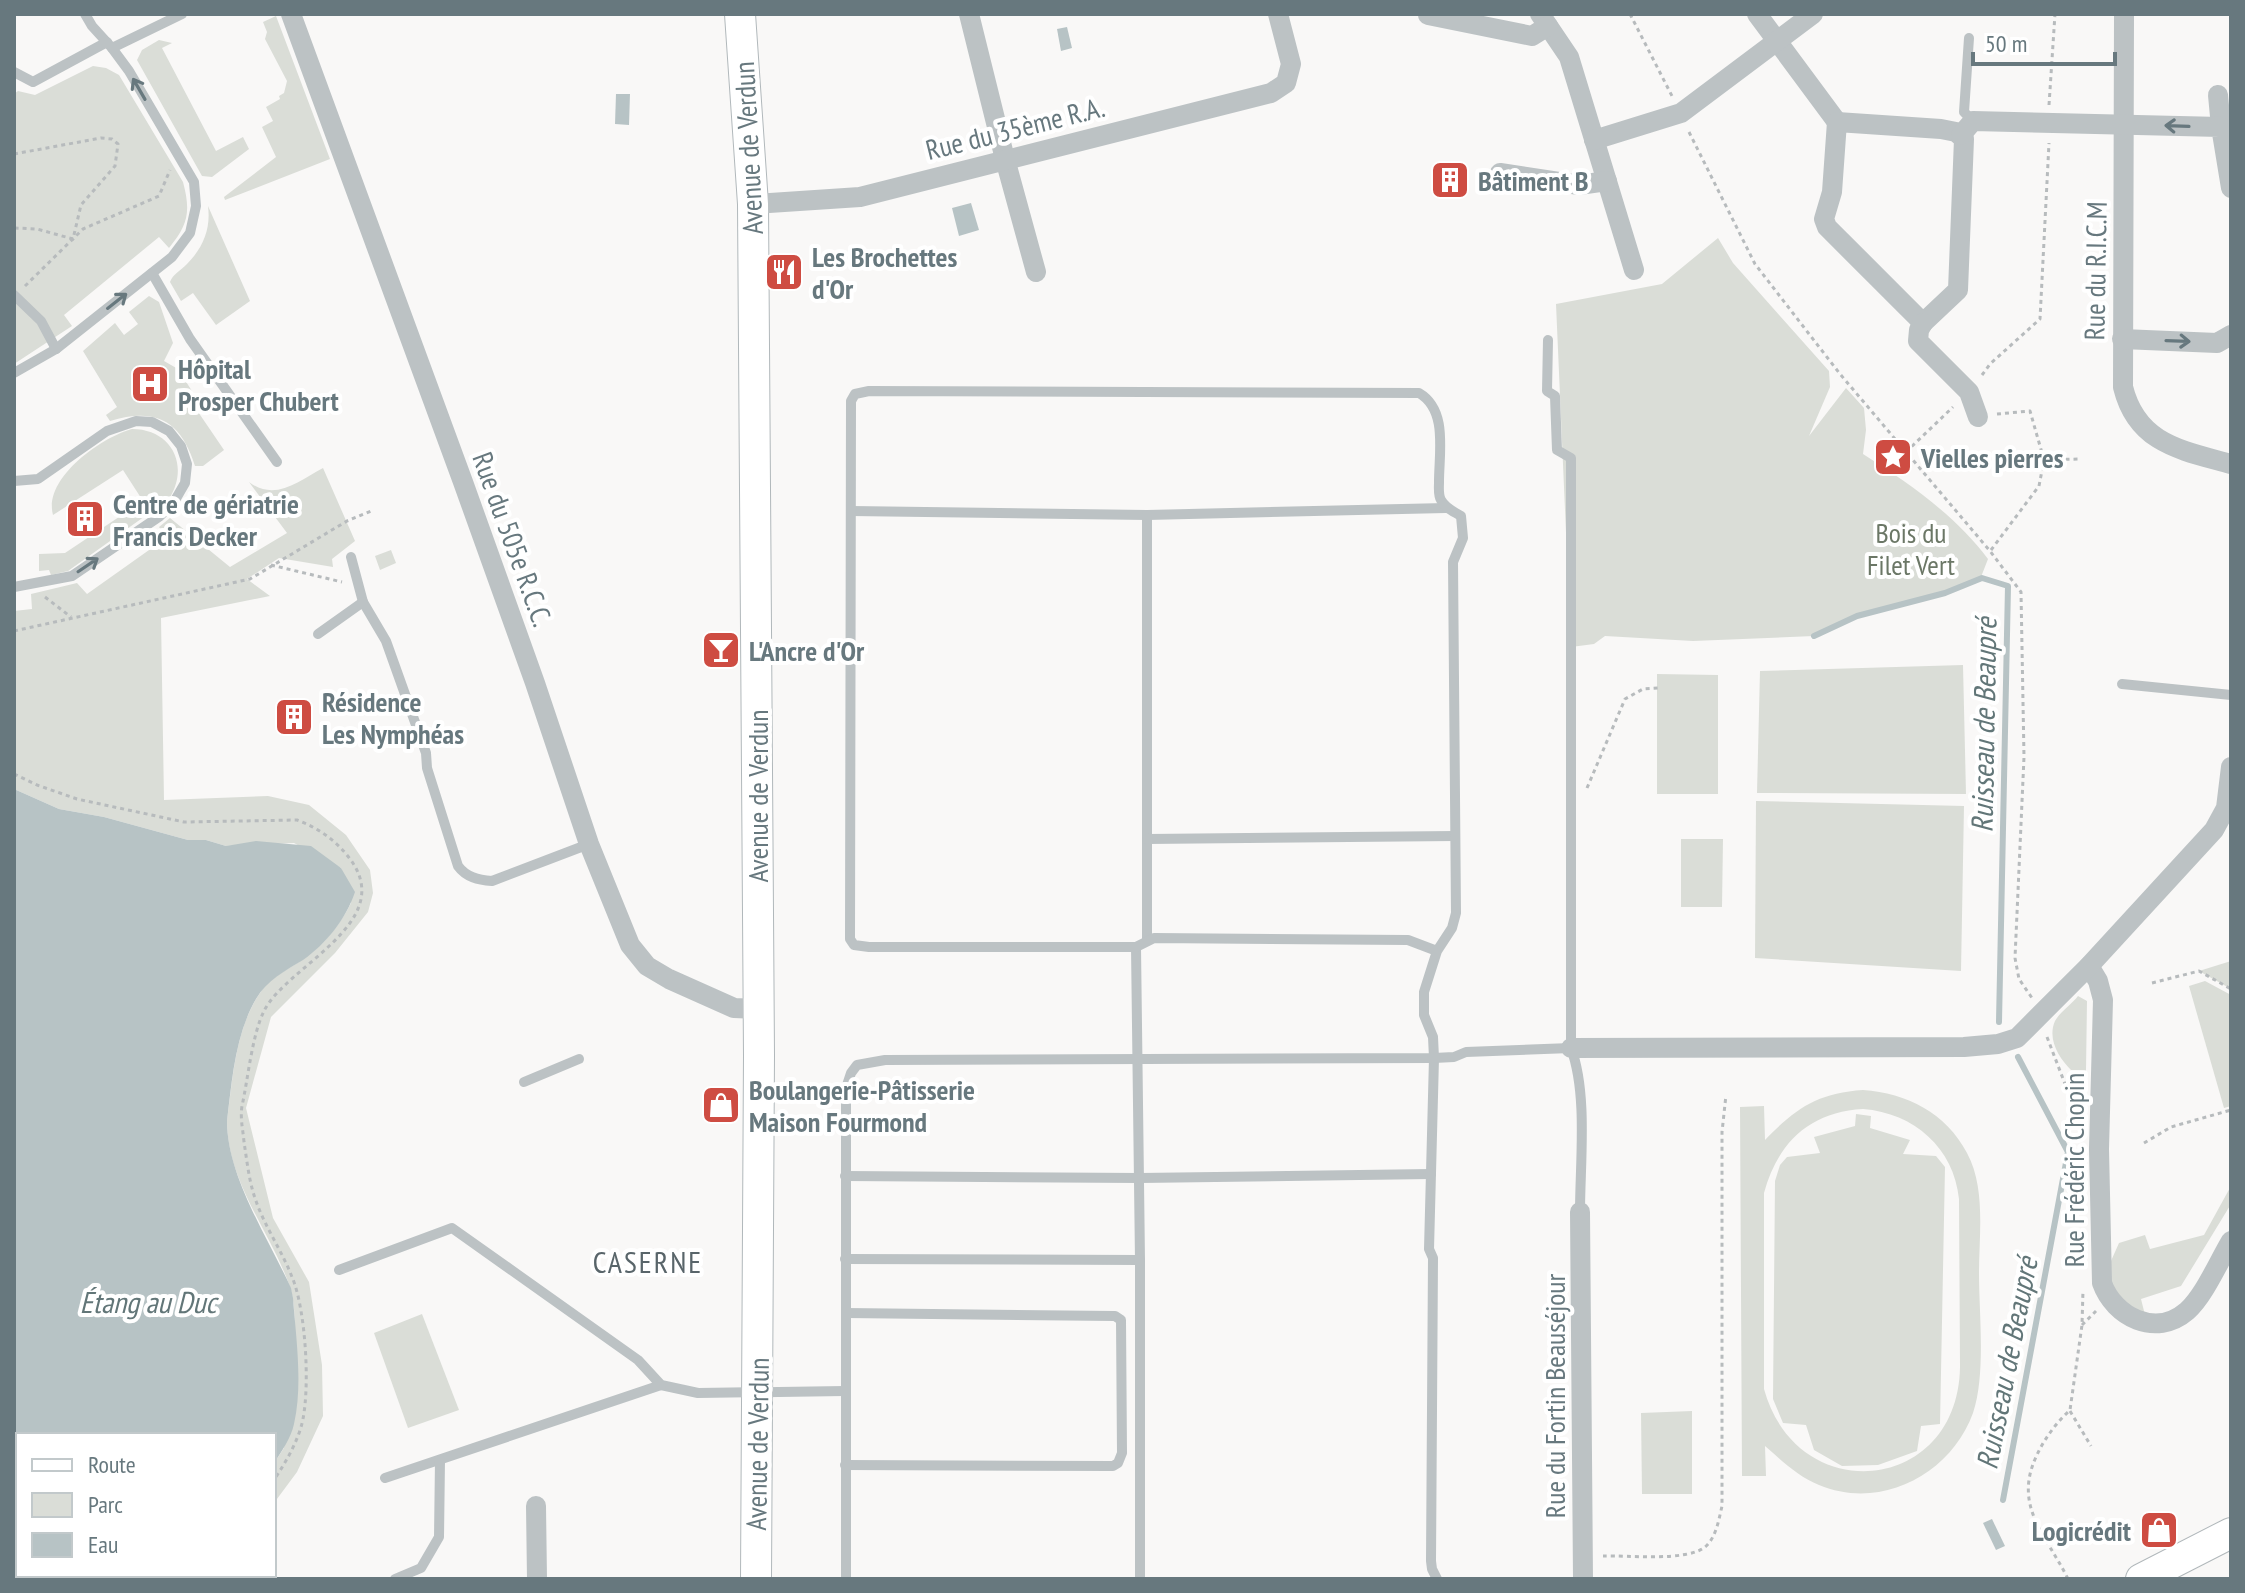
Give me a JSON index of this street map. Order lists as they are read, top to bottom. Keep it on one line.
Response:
{"streets":{"main road":["Avenue de Verdun"],"street":["Rue du 35ème R.A.","Rue du R.I.C.M","Rue du 505e R.C.C.","Rue Frédéric Chopin","Rue du Fortin Beauséjour"]},"crossings":[["Rue du 35ème R.A.","Avenue de Verdun"],["Avenue de Verdun","Rue du 505e R.C.C."]],"districts":["CASERNE"],"water":["Ruisseau de Beaupré","Étang au Duc"],"parks":["Bois du Filet Vert"],"places":{"building":["Bâtiment B","Centre de gériatrie Francis Decker","Résidence Les Nymphéas"],"restaurant":["Les Brochettes d'Or"],"hospital":["Hôpital Prosper Chubert"],"place":["Vielles pierres"],"bar":["L'Ancre d'Or"],"shop":["Boulangerie-Pâtisserie Maison Fourmond","Logicrédit"]},"legend":["Route","Parc","Eau"],"scale_bar":"50 m"}
